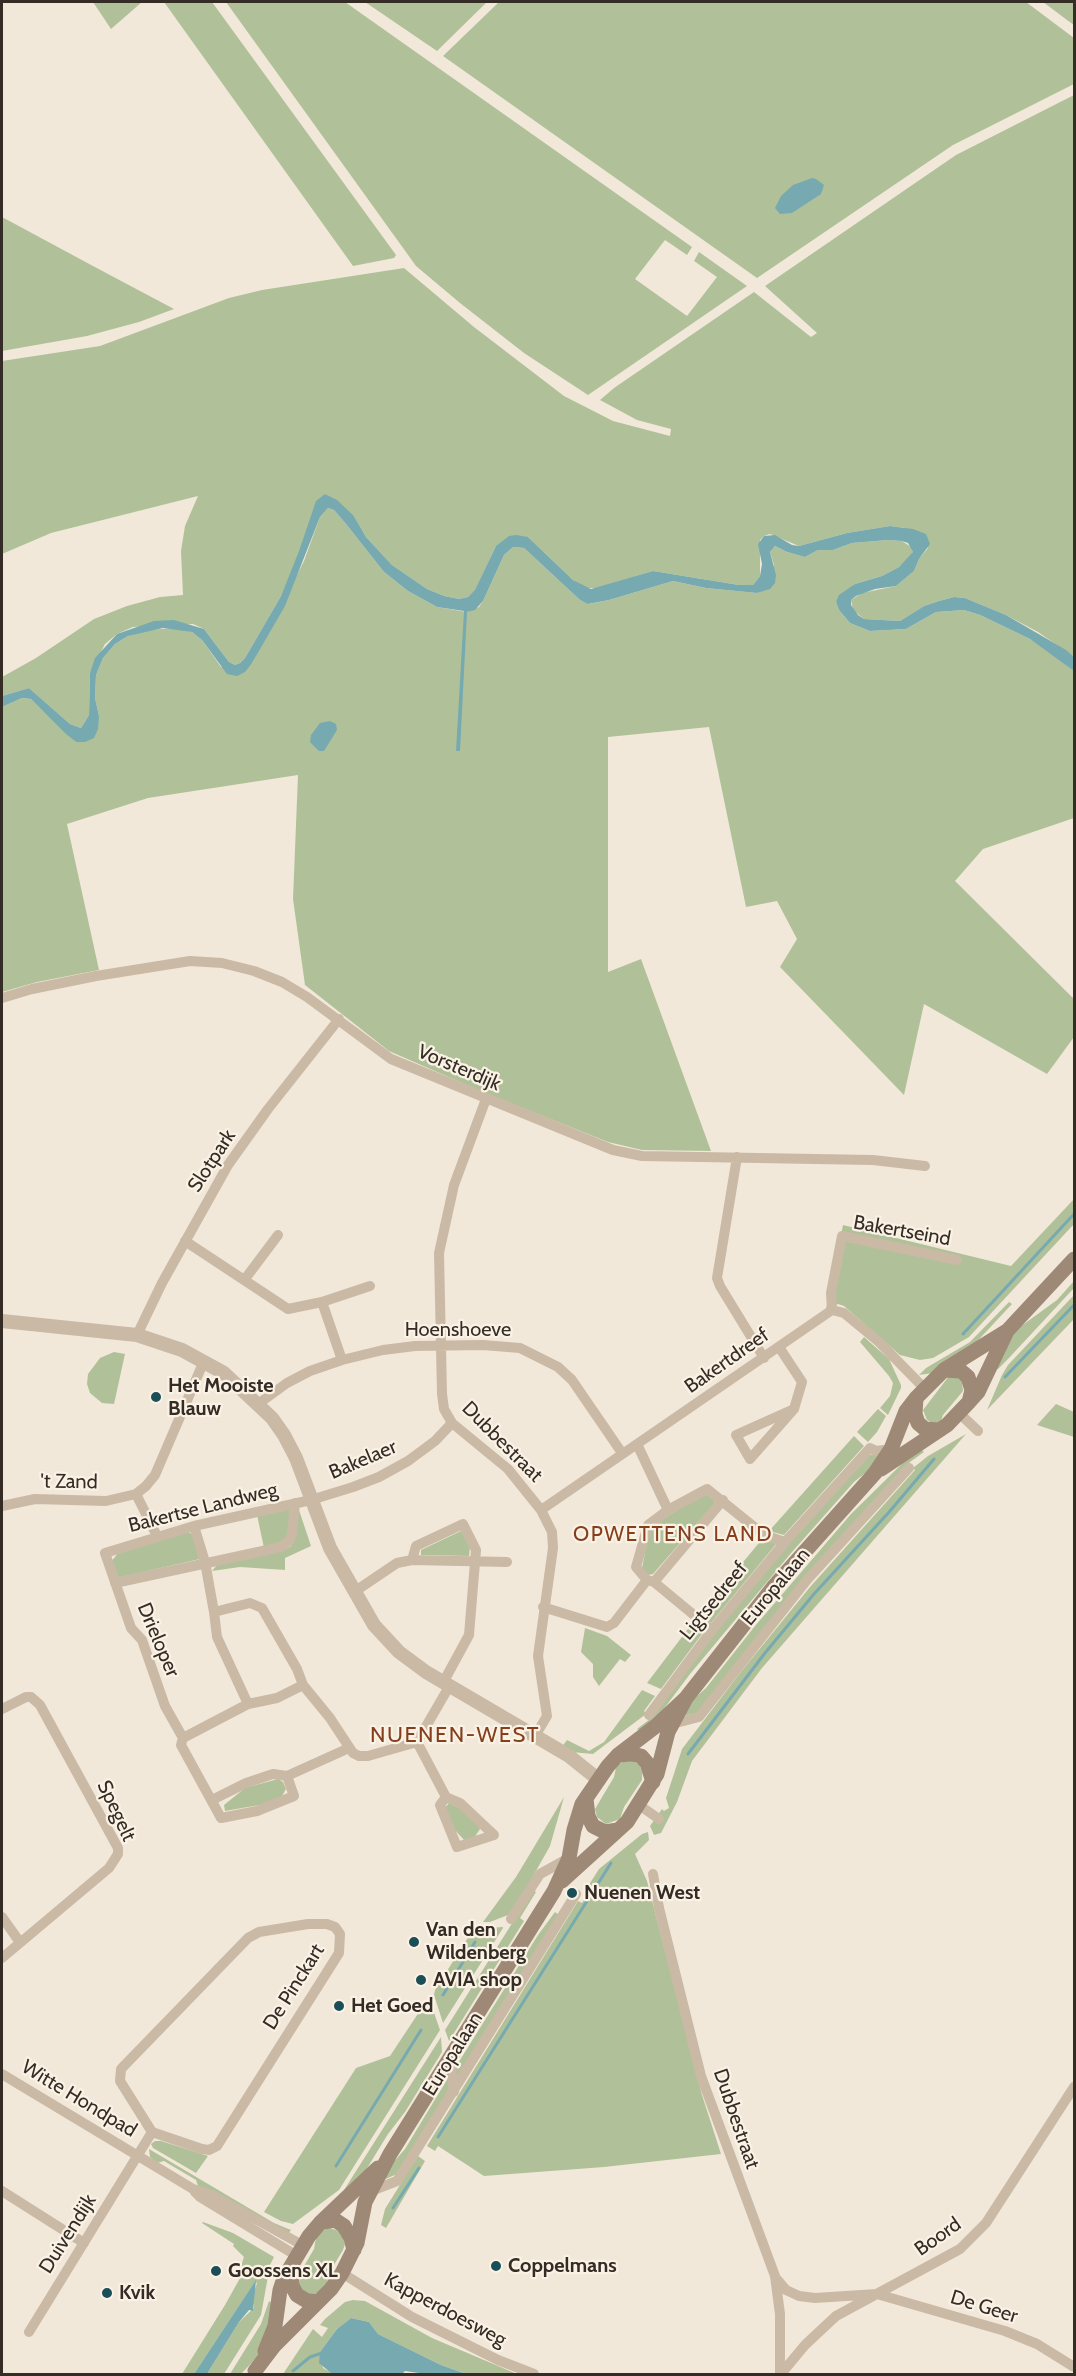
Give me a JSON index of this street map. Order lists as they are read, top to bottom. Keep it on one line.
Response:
{"streets":{"main road":["Europalaan"],"street":["Vorsterdijk","Slotpark","Bakertseind","Hoenshoeve","Bakertdreef","Dubbestraat","Bakelaer","'t Zand","Bakertse Landweg","Ligtsedreef","Drieloper","Spegelt","De Pinckart","Witte Hondpad","Duivendijk","Boord","De Geer","Kapperdoesweg"]},"crossings":[["Vorsterdijk","Slotpark"],["Vorsterdijk","Dubbestraat"],["Bakertseind","Bakertdreef"],["Hoenshoeve","Bakertdreef"],["Hoenshoeve","Dubbestraat"],["Bakertdreef","Dubbestraat"],["Dubbestraat","Bakelaer"],["Dubbestraat","Boord"],["Bakelaer","Bakertse Landweg"],["Bakertse Landweg","Drieloper"],["Europalaan","Ligtsedreef"],["Europalaan","Kapperdoesweg"],["Witte Hondpad","Duivendijk"],["Boord","De Geer"]],"districts":["OPWETTENS LAND","NUENEN-WEST"],"places":["Het Mooiste Blauw","Nuenen West","Van den Wildenberg","AVIA shop","Het Goed","Coppelmans","Goossens XL","Kvik"]}
